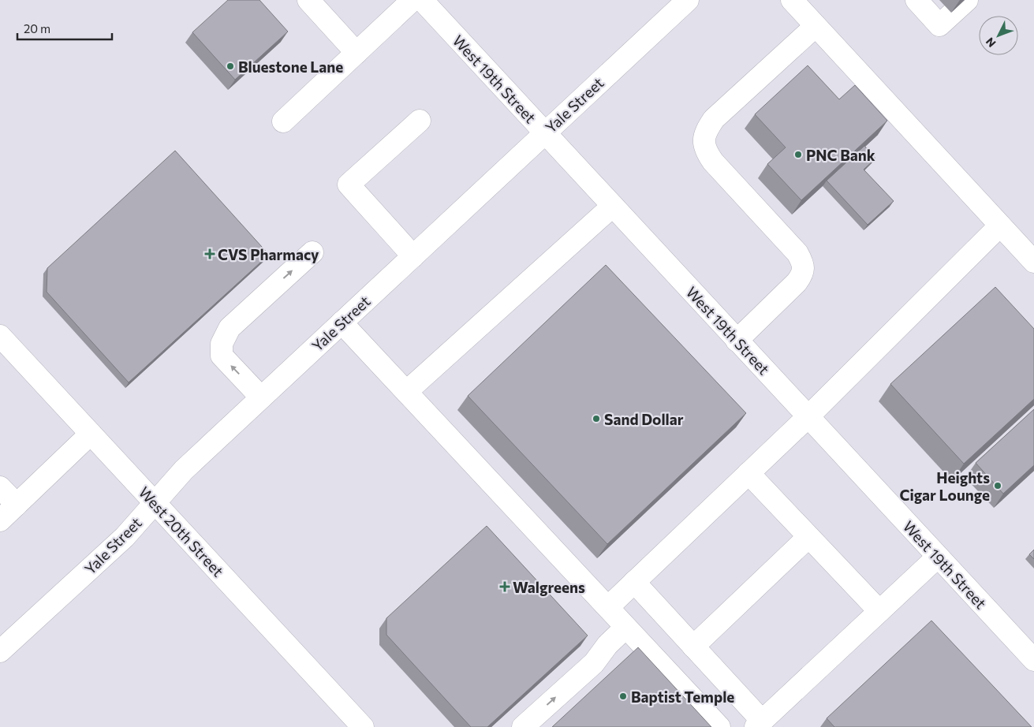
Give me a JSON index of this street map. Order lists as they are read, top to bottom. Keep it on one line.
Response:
{"streets":{"main road":["West 19th Street","Yale Street","West 20th Street"]},"crossings":[["West 19th Street","Yale Street"],["Yale Street","West 20th Street"]],"places":{"other":["Bluestone Lane","PNC Bank","Sand Dollar","Heights Cigar Lounge","Baptist Temple"],"health":["CVS Pharmacy","Walgreens"]},"scale_bar":"20 m","north":"bottom left"}
